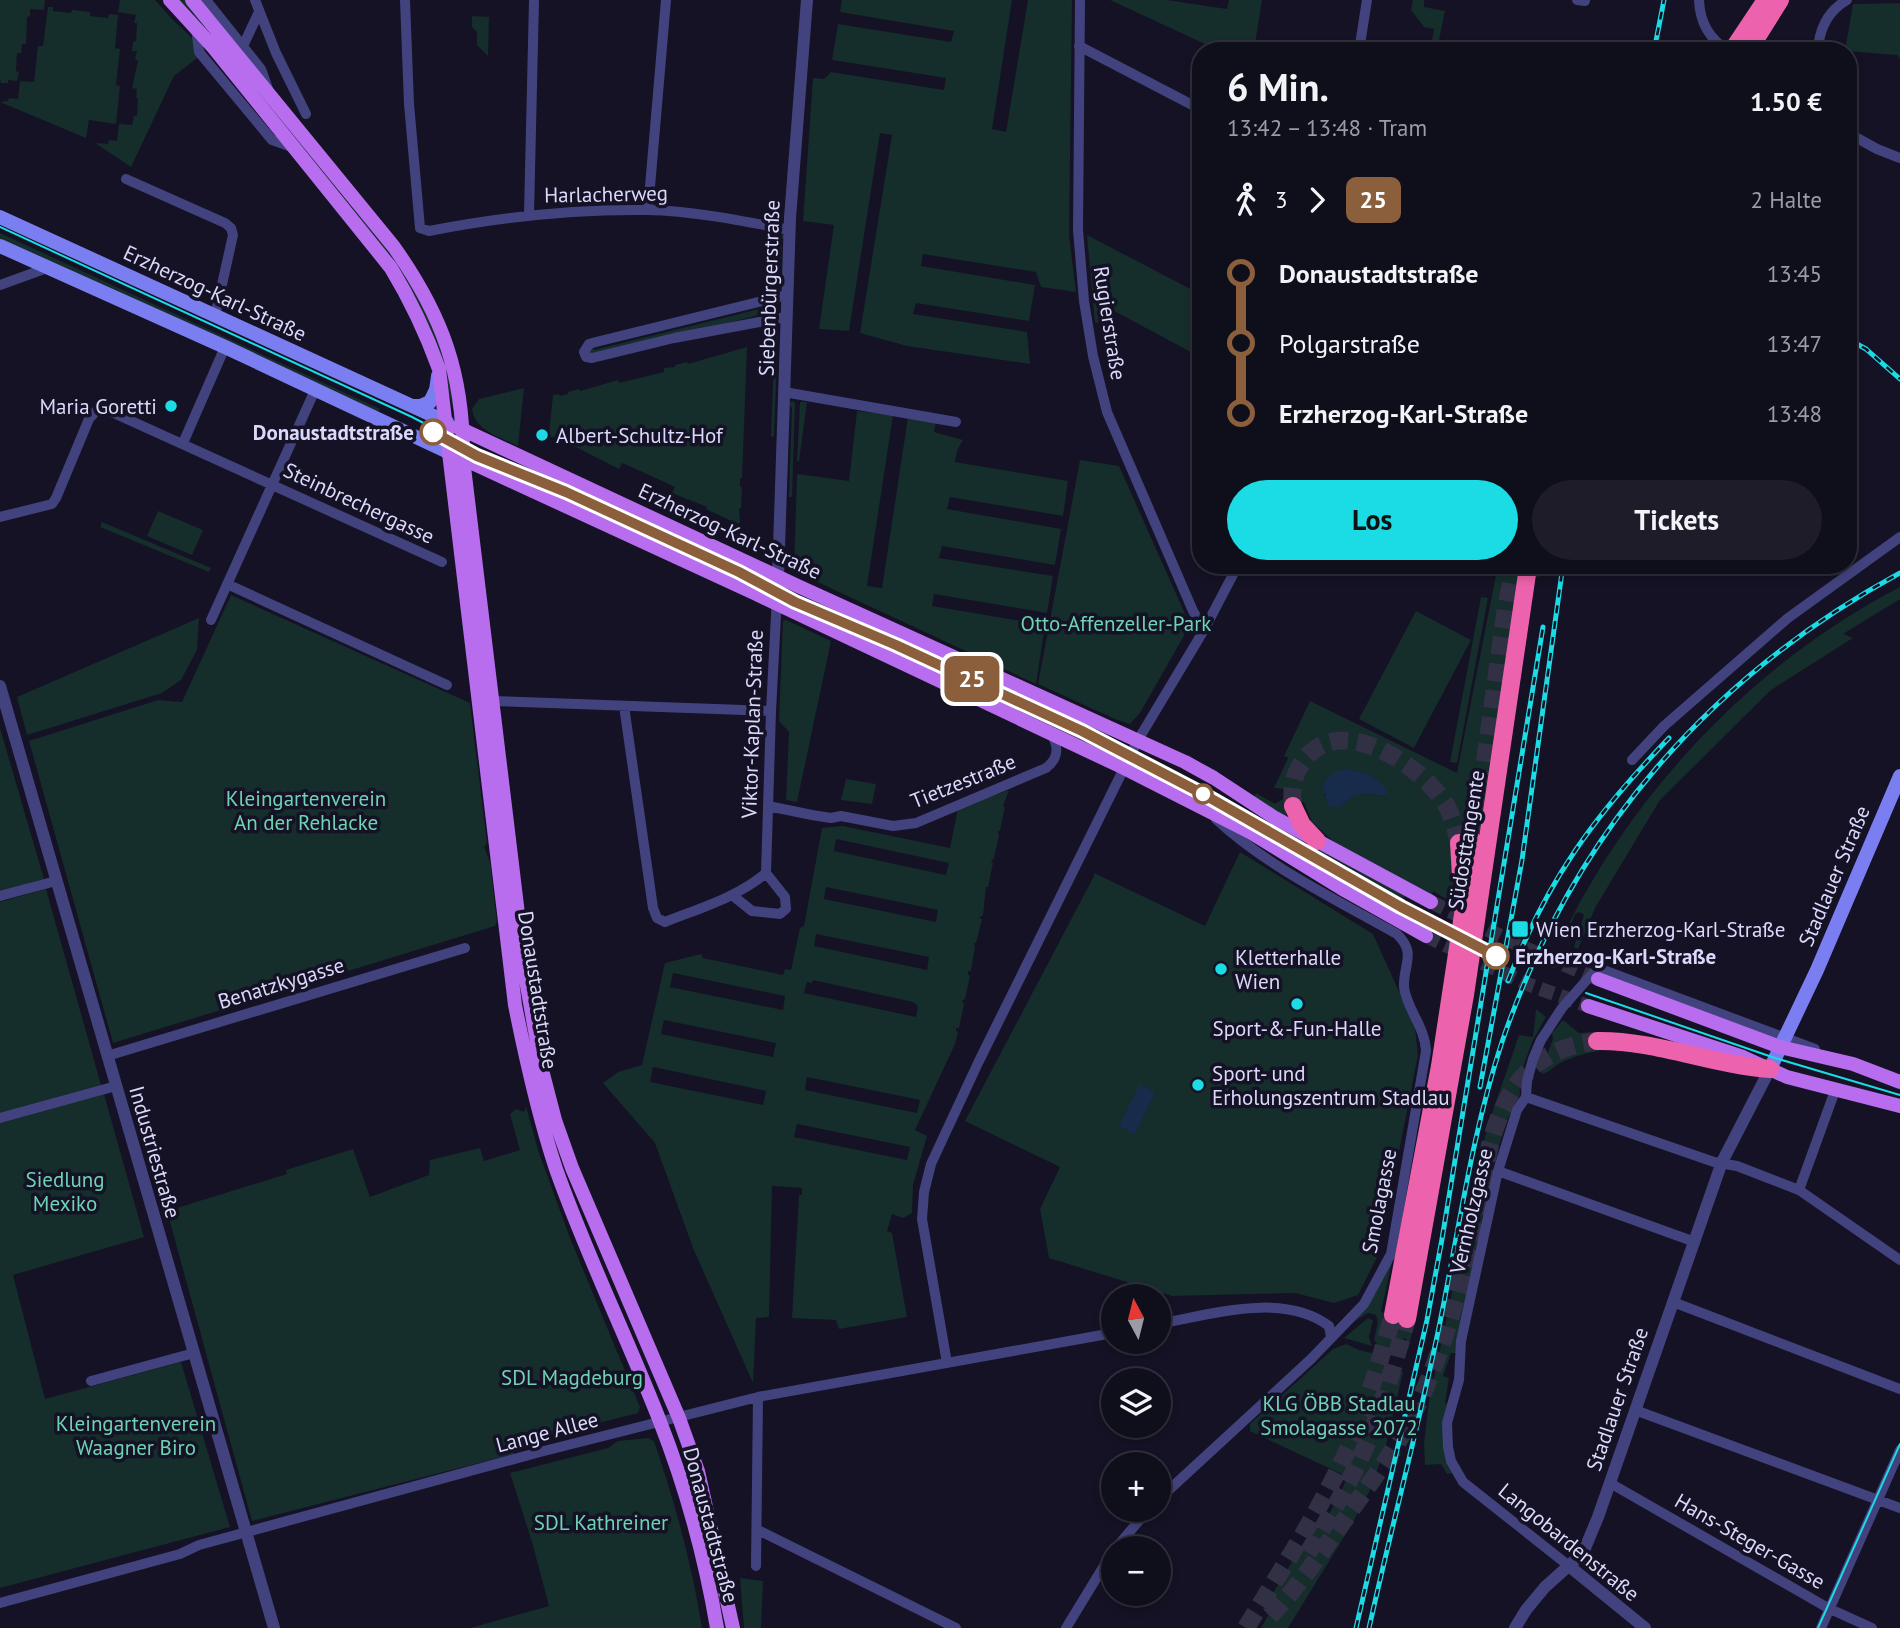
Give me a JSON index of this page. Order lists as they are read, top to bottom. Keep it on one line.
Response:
{"streets":{"highway":["Südosttangente"],"main road":["Erzherzog-Karl-Straße","Stadlauer Straße","Donaustadtstraße"],"street":["Harlacherweg","Siebenbürgerstraße","Rugierstraße","Steinbrechergasse","Viktor-Kaplan-Straße","Tietzestraße","Benatzkygasse","Industriestraße","Smolagasse","Vernholzgasse","Lange Allee","Hans-Steger-Gasse","Langobardenstraße"]},"crossings":[["Harlacherweg","Siebenbürgerstraße"],["Siebenbürgerstraße","Erzherzog-Karl-Straße"],["Siebenbürgerstraße","Viktor-Kaplan-Straße"],["Erzherzog-Karl-Straße","Viktor-Kaplan-Straße"],["Erzherzog-Karl-Straße","Donaustadtstraße"],["Viktor-Kaplan-Straße","Tietzestraße"],["Stadlauer Straße","Hans-Steger-Gasse"],["Stadlauer Straße","Langobardenstraße"],["Benatzkygasse","Industriestraße"],["Donaustadtstraße","Lange Allee"],["Industriestraße","Lange Allee"],["Vernholzgasse","Langobardenstraße"]],"parks":["Otto-Affenzeller-Park","Kleingartenverein An der Rehlacke","Siedlung Mexiko","SDL Magdeburg","KLG ÖBB Stadlau Smolagasse 2072","Kleingartenverein Waagner Biro","SDL Kathreiner"],"places":{"other":["Maria Goretti","Donaustadtstraße","Albert-Schultz-Hof","Erzherzog-Karl-Straße","Kletterhalle Wien","Sport-&-Fun-Halle","Sport- und Erholungszentrum Stadlau"],"transit":["Wien Erzherzog-Karl-Straße"]},"lines":["tram line 25"],"north":"top","page":{"on_map":"25","heading":["6 Min.","13:42 – 13:48 · Tram","1.50 €"],"legs":["3","25","2 Halte"],"list":[{"name":"Donaustadtstraße","value":"13:45"},{"name":"Polgarstraße","value":"13:47"},{"name":"Erzherzog-Karl-Straße","value":"13:48"}],"buttons":["Los","Tickets"],"map_buttons":["+","−"]}}
